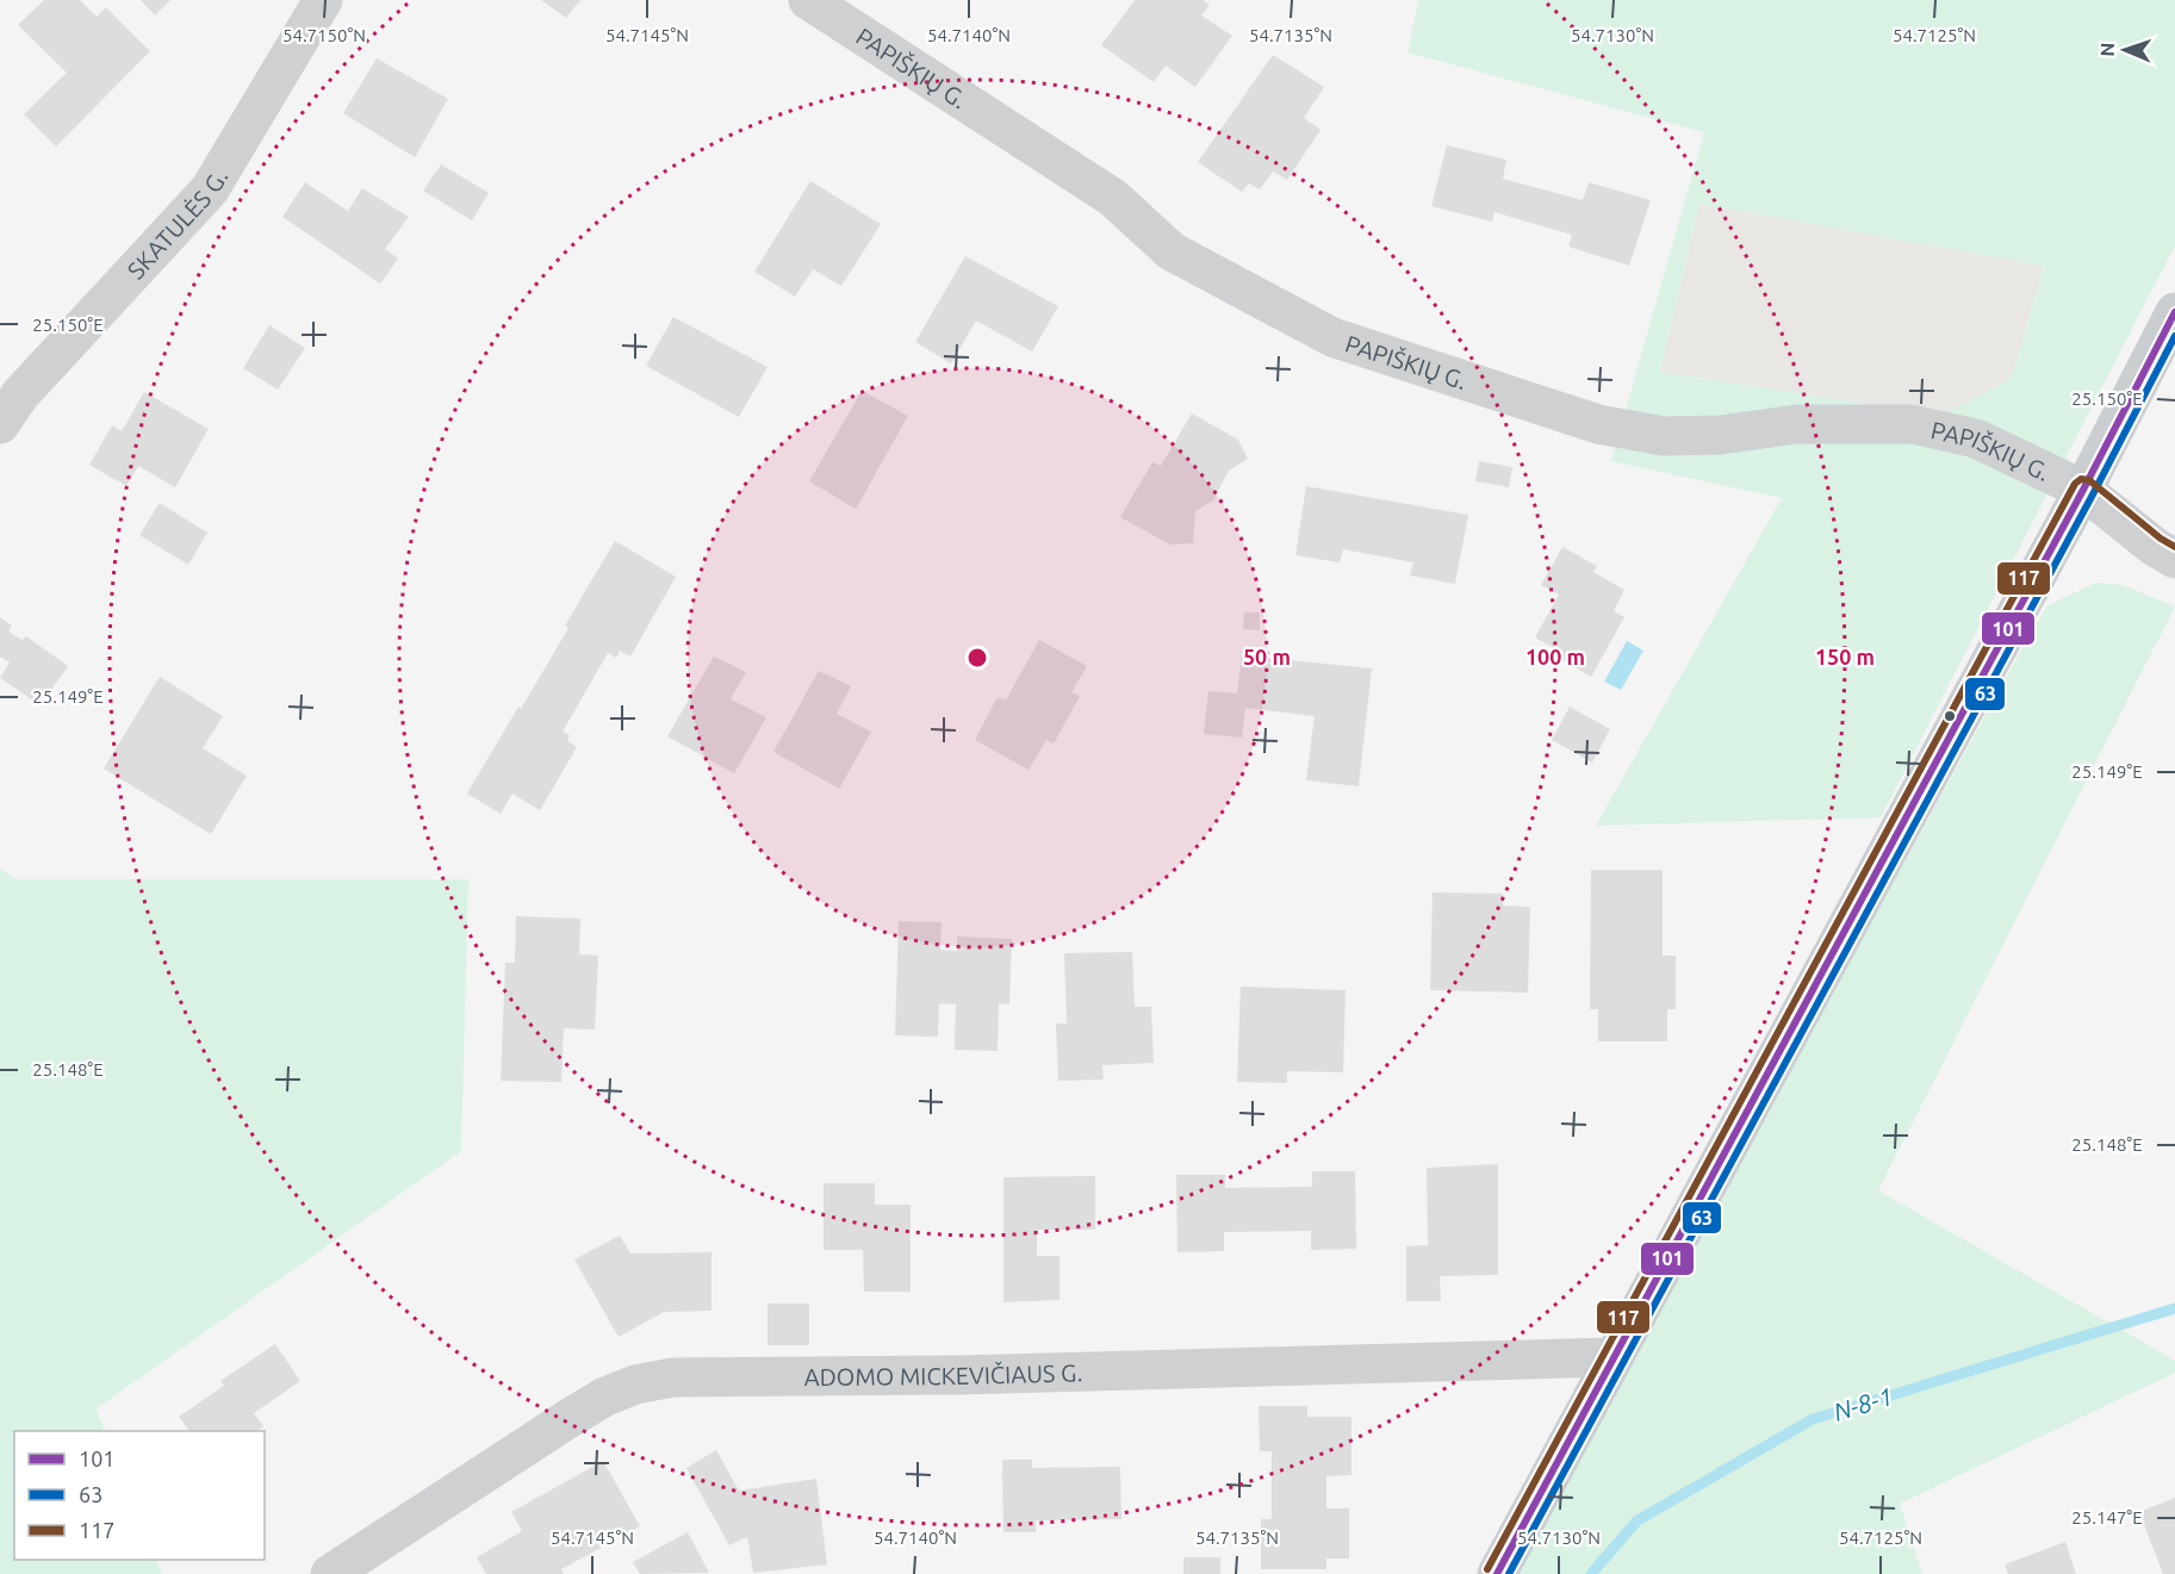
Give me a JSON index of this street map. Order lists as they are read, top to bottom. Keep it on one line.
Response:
{"streets":{"street":["PAPIŠKIŲ G.","SKATULĖS G.","ADOMO MICKEVIČIAUS G."]},"water":["N-8-1"],"lines":["transit line 101","transit line 63","transit line 117"],"legend":["101","63","117"],"north":"left","coordinates":["54.7150°N","54.7145°N","54.7140°N","54.7135°N","54.7130°N","54.7125°N","25.150°E","25.149°E","25.148°E","25.147°E"],"rings":["50 m","100 m","150 m"]}
